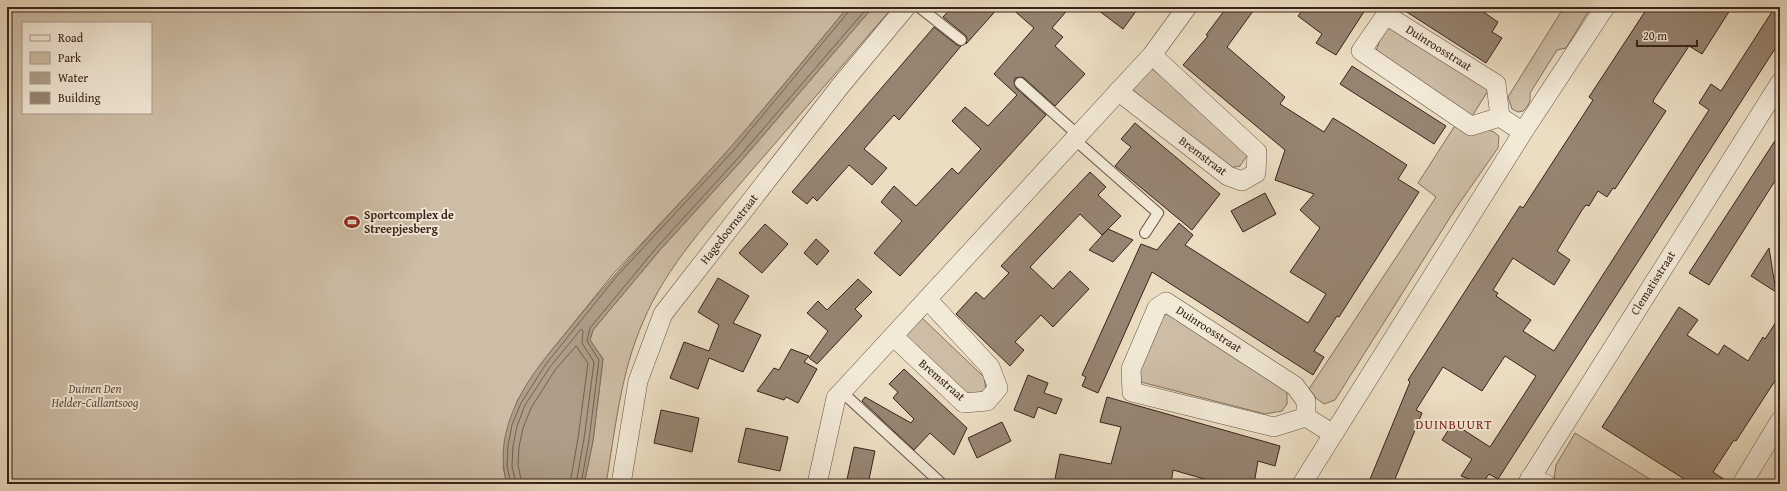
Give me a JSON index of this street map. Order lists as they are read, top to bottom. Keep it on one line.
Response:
{"streets":{"street":["Duinroosstraat","Bremstraat","Hagedoornstraat","Clematisstraat"]},"districts":["DUINBUURT"],"parks":["Duinen Den Helder-Callantsoog"],"places":{"sports":["Sportcomplex de Streepjesberg"]},"legend":["Road","Park","Water","Building"],"scale_bar":"20 m"}
